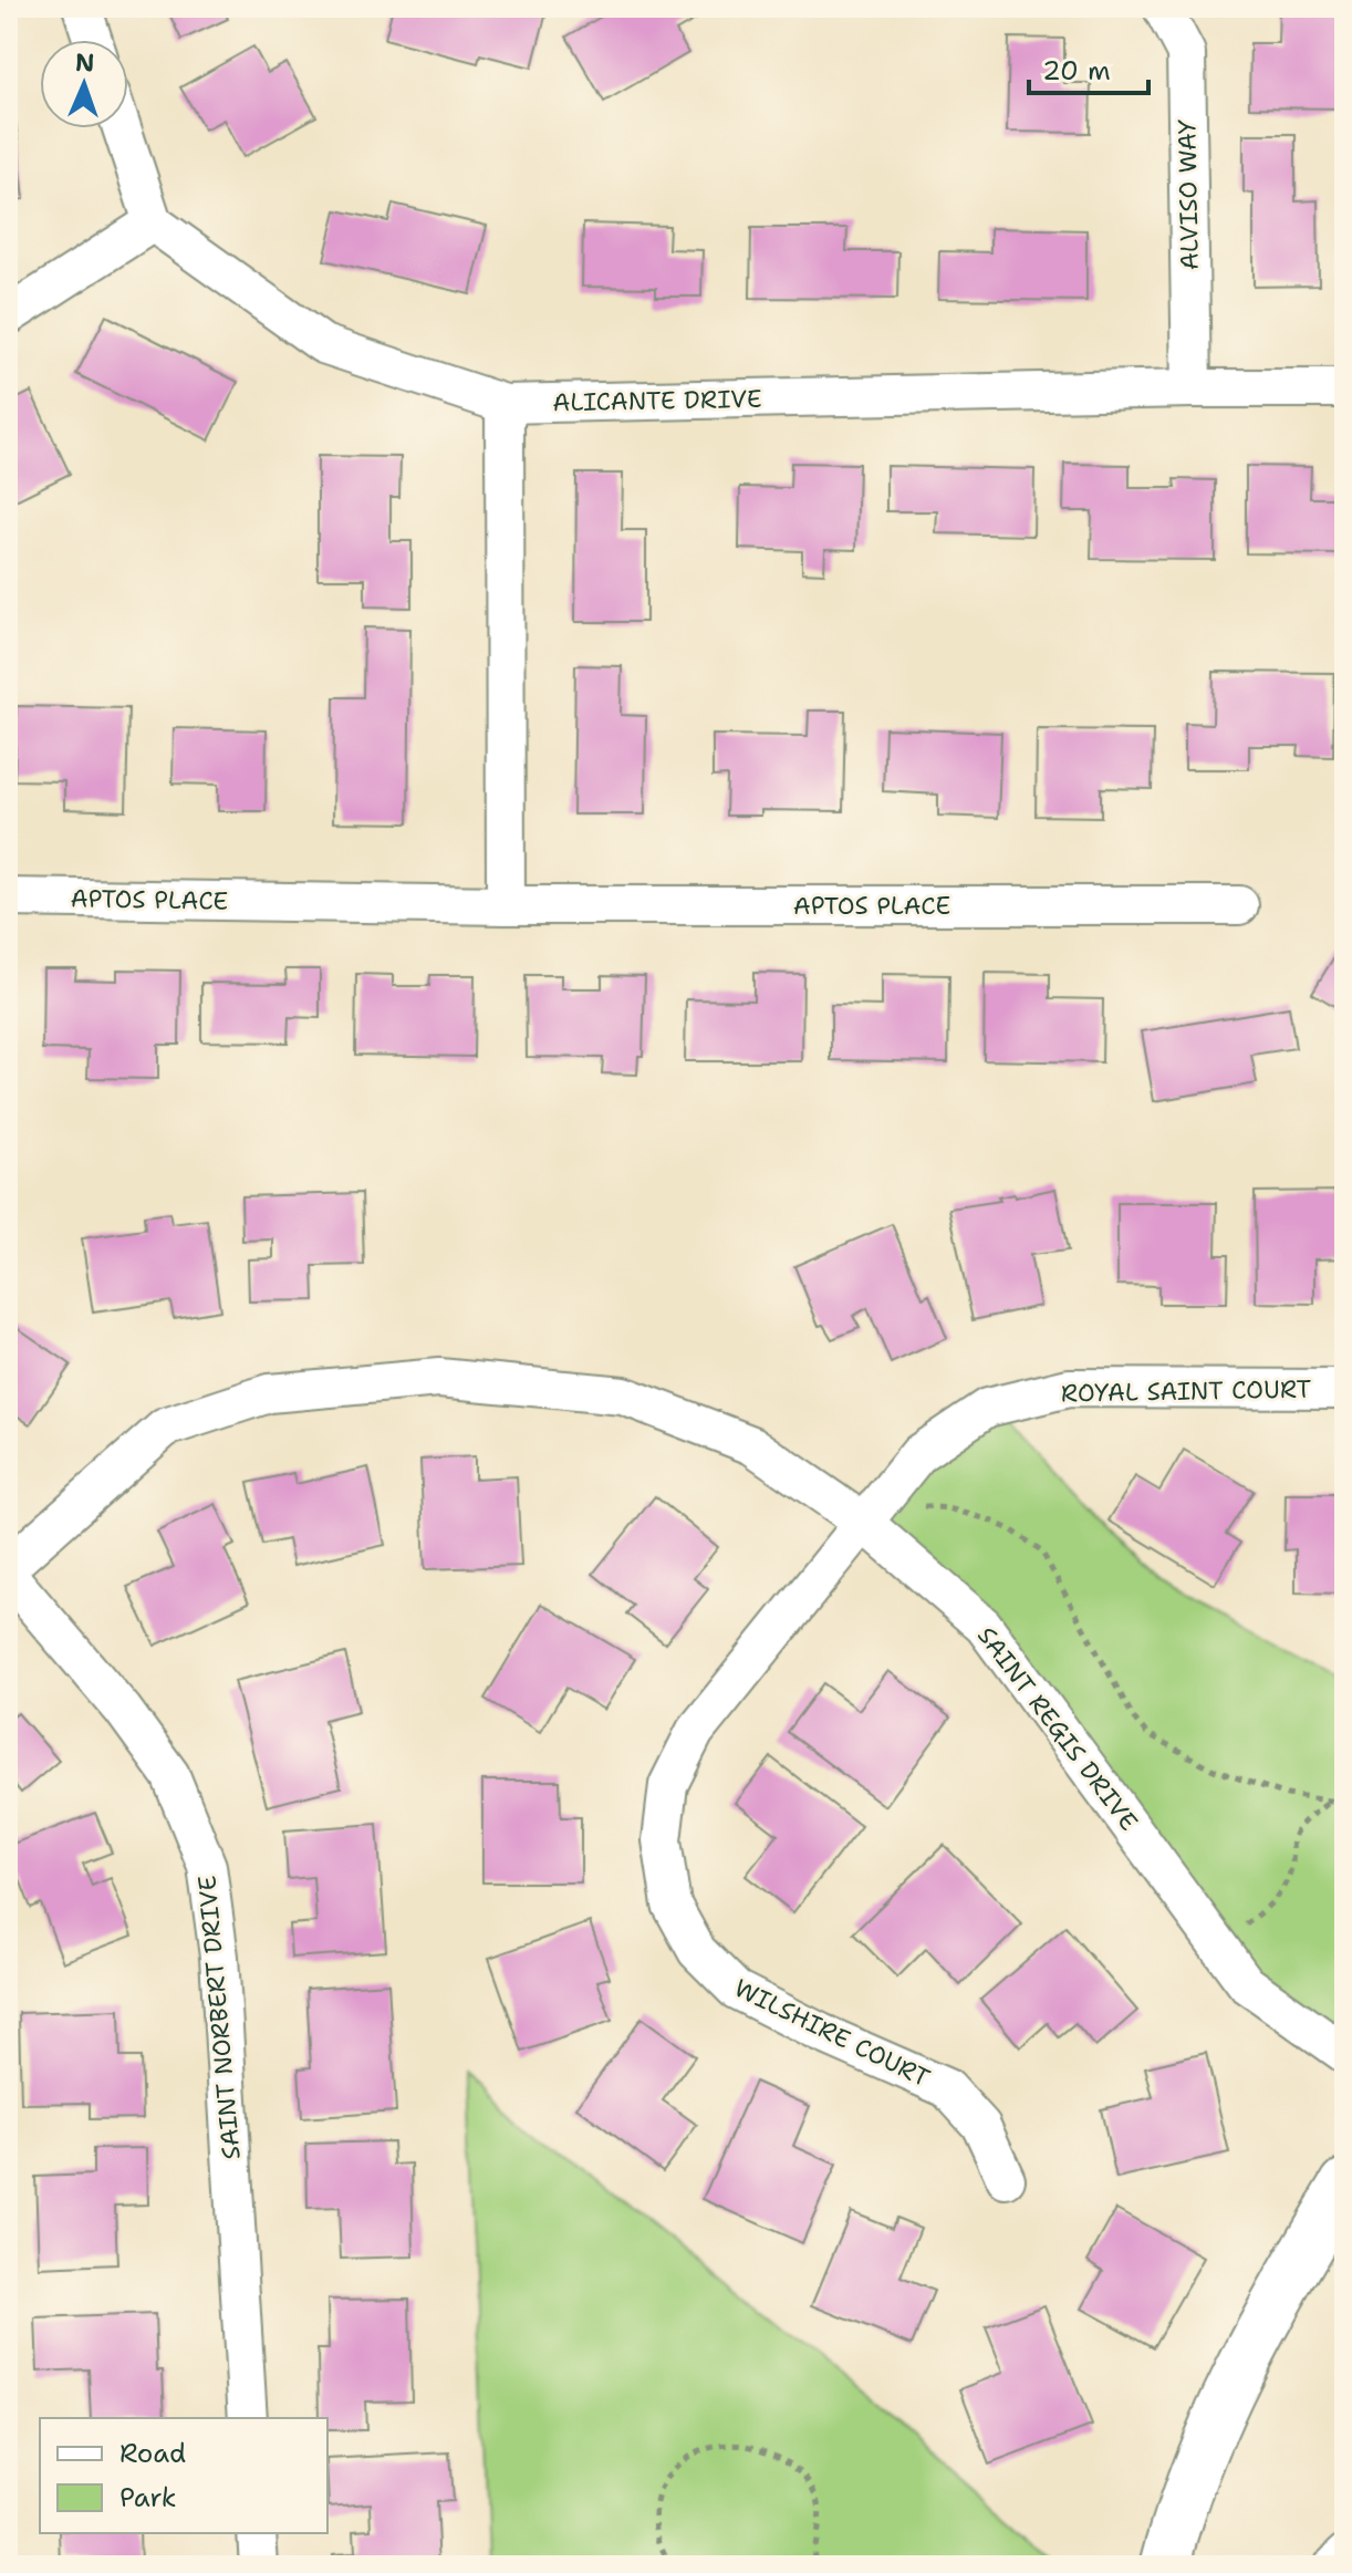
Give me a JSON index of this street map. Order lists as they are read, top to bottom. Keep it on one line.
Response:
{"streets":{"street":["ALVISO WAY","ALICANTE DRIVE","APTOS PLACE","ROYAL SAINT COURT","SAINT REGIS DRIVE","SAINT NORBERT DRIVE","WILSHIRE COURT"]},"crossings":[["ALVISO WAY","ALICANTE DRIVE"],["ROYAL SAINT COURT","SAINT REGIS DRIVE"],["ROYAL SAINT COURT","WILSHIRE COURT"],["SAINT REGIS DRIVE","SAINT NORBERT DRIVE"],["SAINT REGIS DRIVE","WILSHIRE COURT"]],"legend":["Road","Park"],"scale_bar":"20 m","north":"top"}
